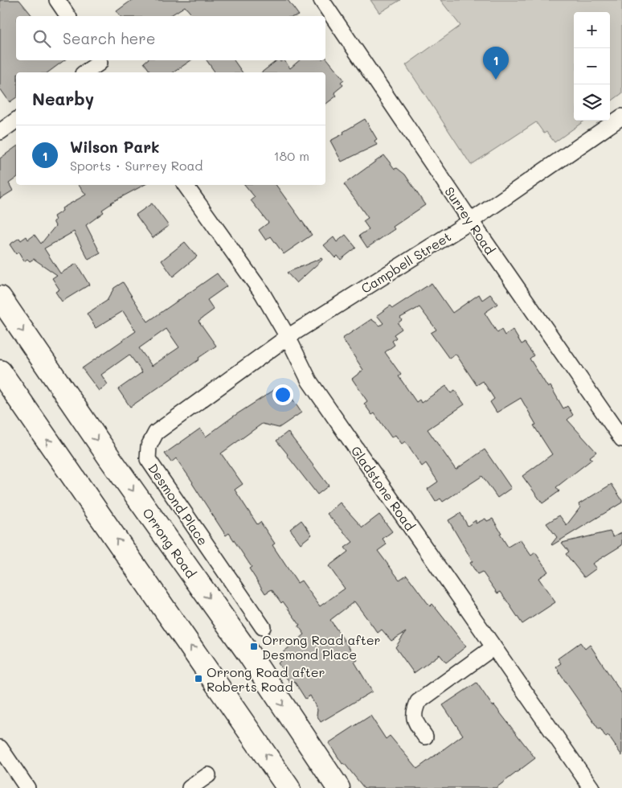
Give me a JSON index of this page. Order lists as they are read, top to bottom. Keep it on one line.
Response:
{"streets":{"highway":["Orrong Road"],"street":["Surrey Road","Campbell Street","Gladstone Road","Desmond Place"]},"crossings":[["Surrey Road","Campbell Street"],["Campbell Street","Gladstone Road"],["Campbell Street","Desmond Place"],["Gladstone Road","Desmond Place"]],"places":{"transit":["Orrong Road after Desmond Place","Orrong Road after Roberts Road"]},"page":{"map_buttons":["+","−"],"search":"Search here","pins":"1","heading":"Nearby","list":[{"mark":"1","name":"Wilson Park","note":"Sports · Surrey Road","value":"180 m"}]}}
